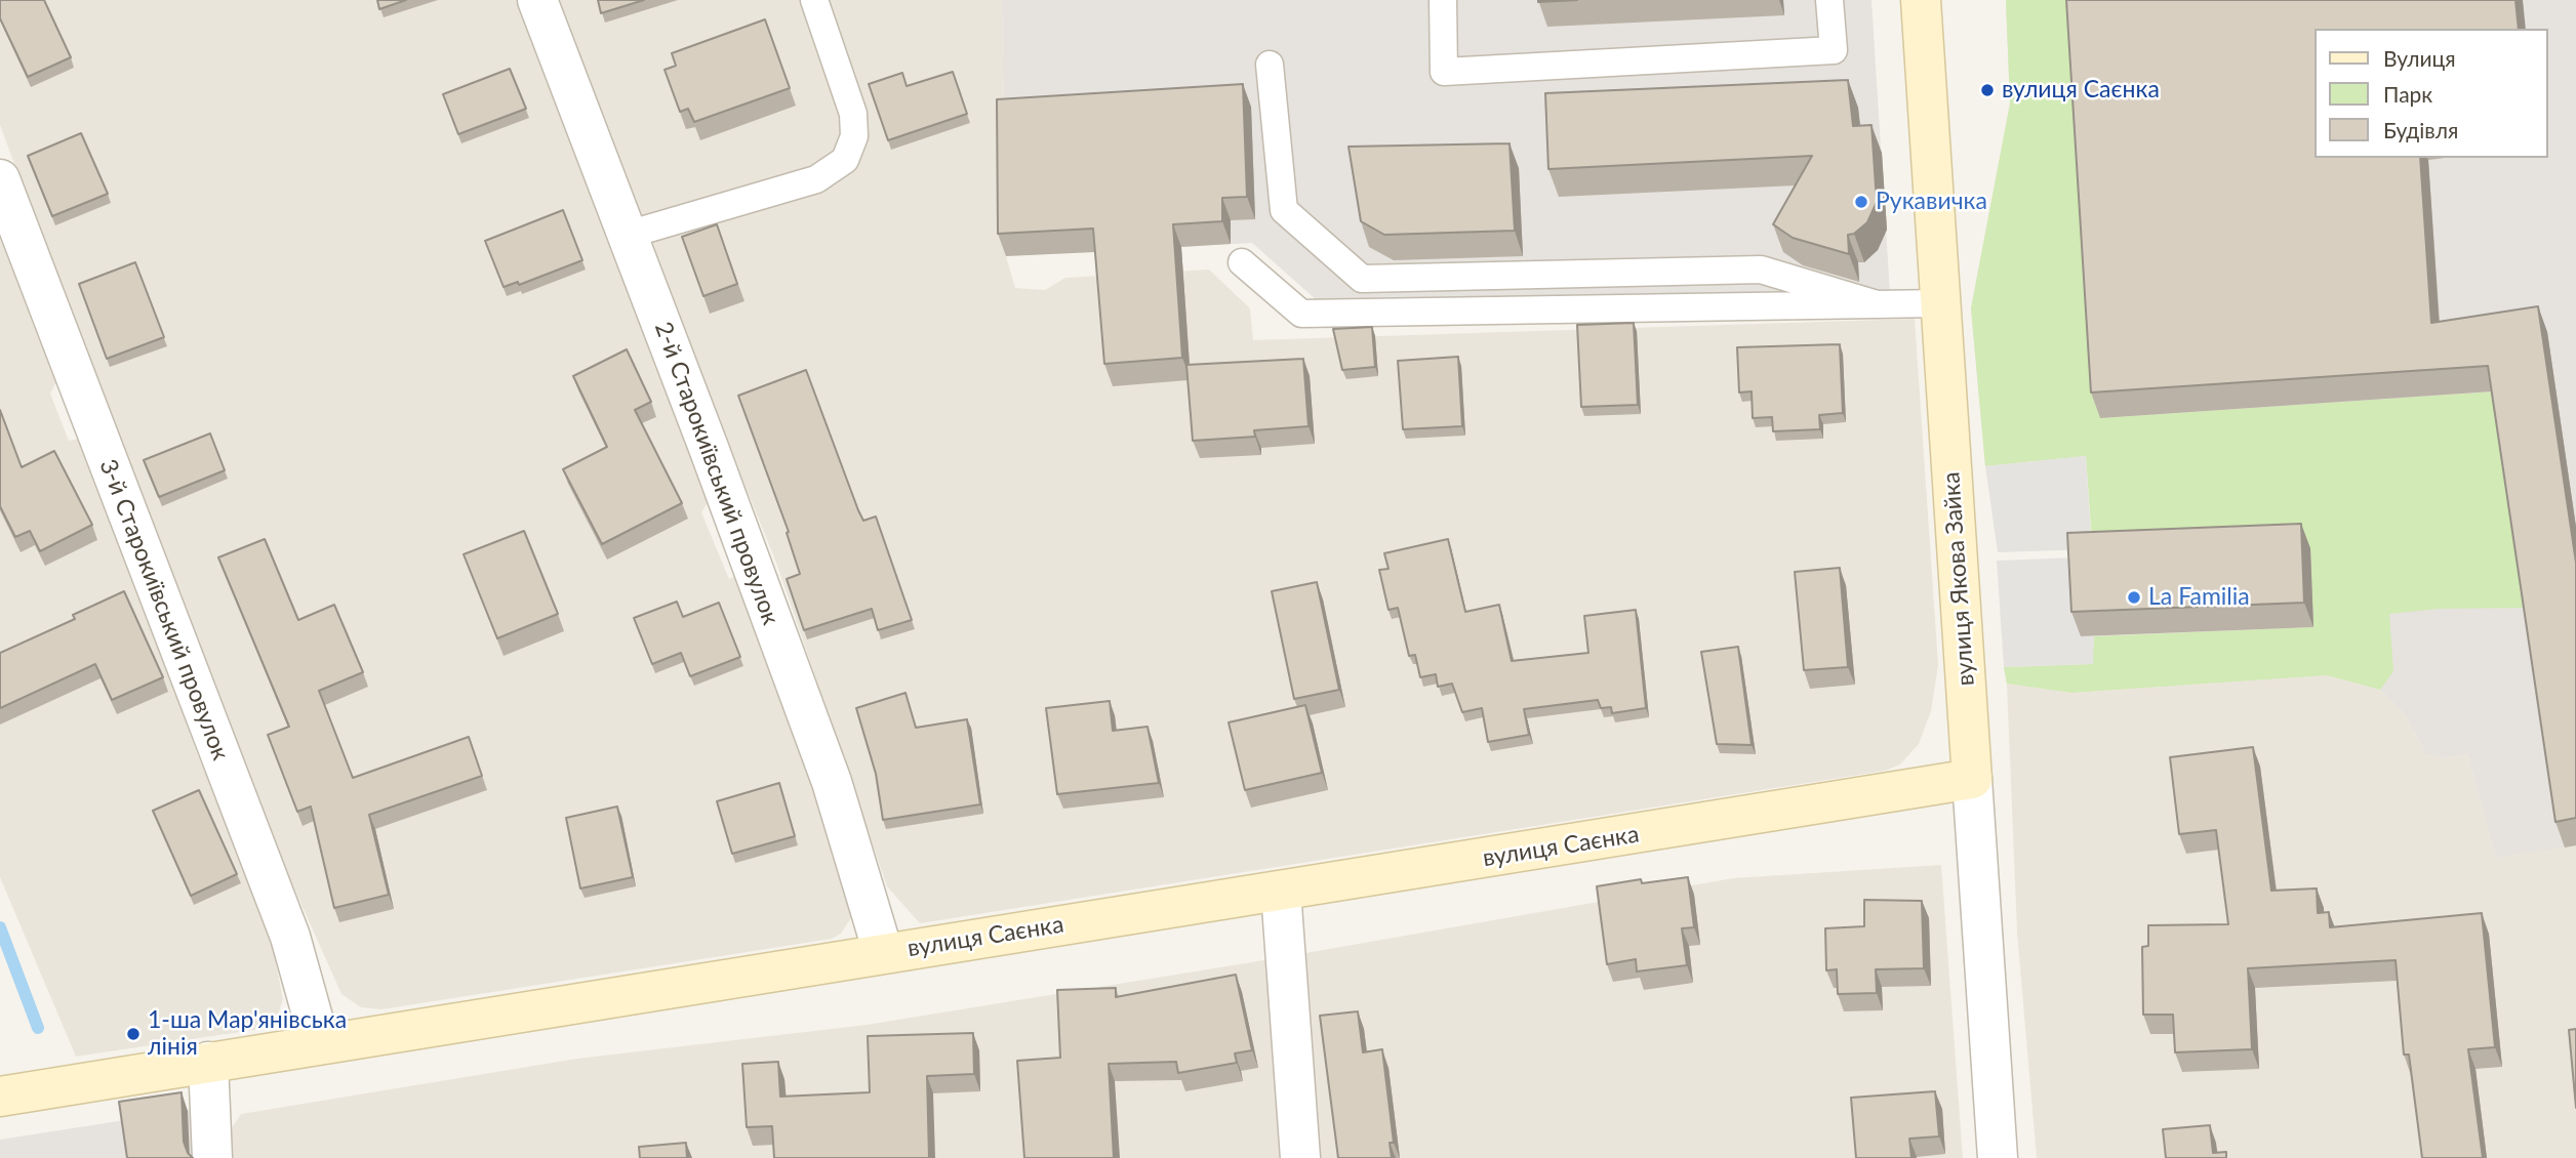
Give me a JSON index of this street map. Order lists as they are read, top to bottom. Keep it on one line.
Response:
{"streets":{"street":["2-й Старокиївський провулок","вулиця Якова Зайка","3-й Старокиївський провулок","вулиця Саєнка"]},"crossings":[["2-й Старокиївський провулок","вулиця Саєнка"],["вулиця Якова Зайка","вулиця Саєнка"],["3-й Старокиївський провулок","вулиця Саєнка"]],"places":["вулиця Саєнка","Рукавичка","La Familia","1-ша Мар'янівська лінія"],"legend":["Вулиця","Парк","Будівля"]}
